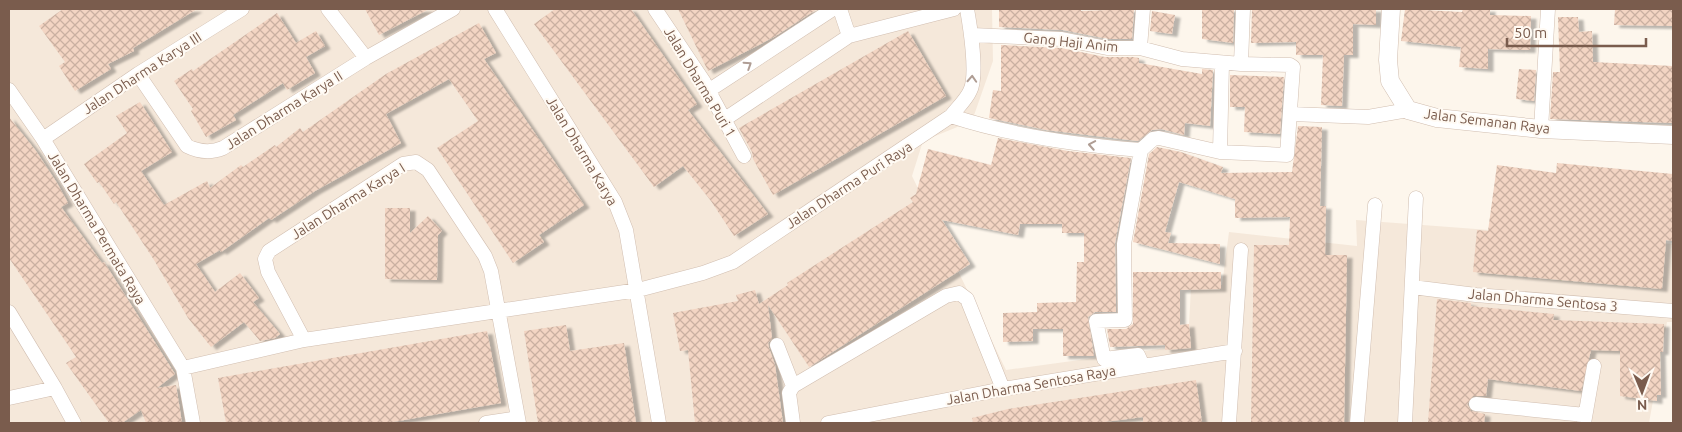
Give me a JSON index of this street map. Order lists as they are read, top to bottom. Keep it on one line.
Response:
{"streets":{"street":["Gang Haji Anim","Jalan Dharma Karya III","Jalan Dharma Puri 1","Jalan Dharma Karya II","Jalan Semanan Raya","Jalan Dharma Karya","Jalan Dharma Puri Raya","Jalan Dharma Karya I","Jalan Dharma Permata Raya","Jalan Dharma Sentosa 3","Jalan Dharma Sentosa Raya"]},"crossings":[["Gang Haji Anim","Jalan Dharma Puri Raya"],["Jalan Dharma Karya III","Jalan Dharma Karya II"],["Jalan Dharma Karya III","Jalan Dharma Permata Raya"],["Jalan Dharma Karya","Jalan Dharma Puri Raya"]],"scale_bar":"50 m","north":"bottom"}
